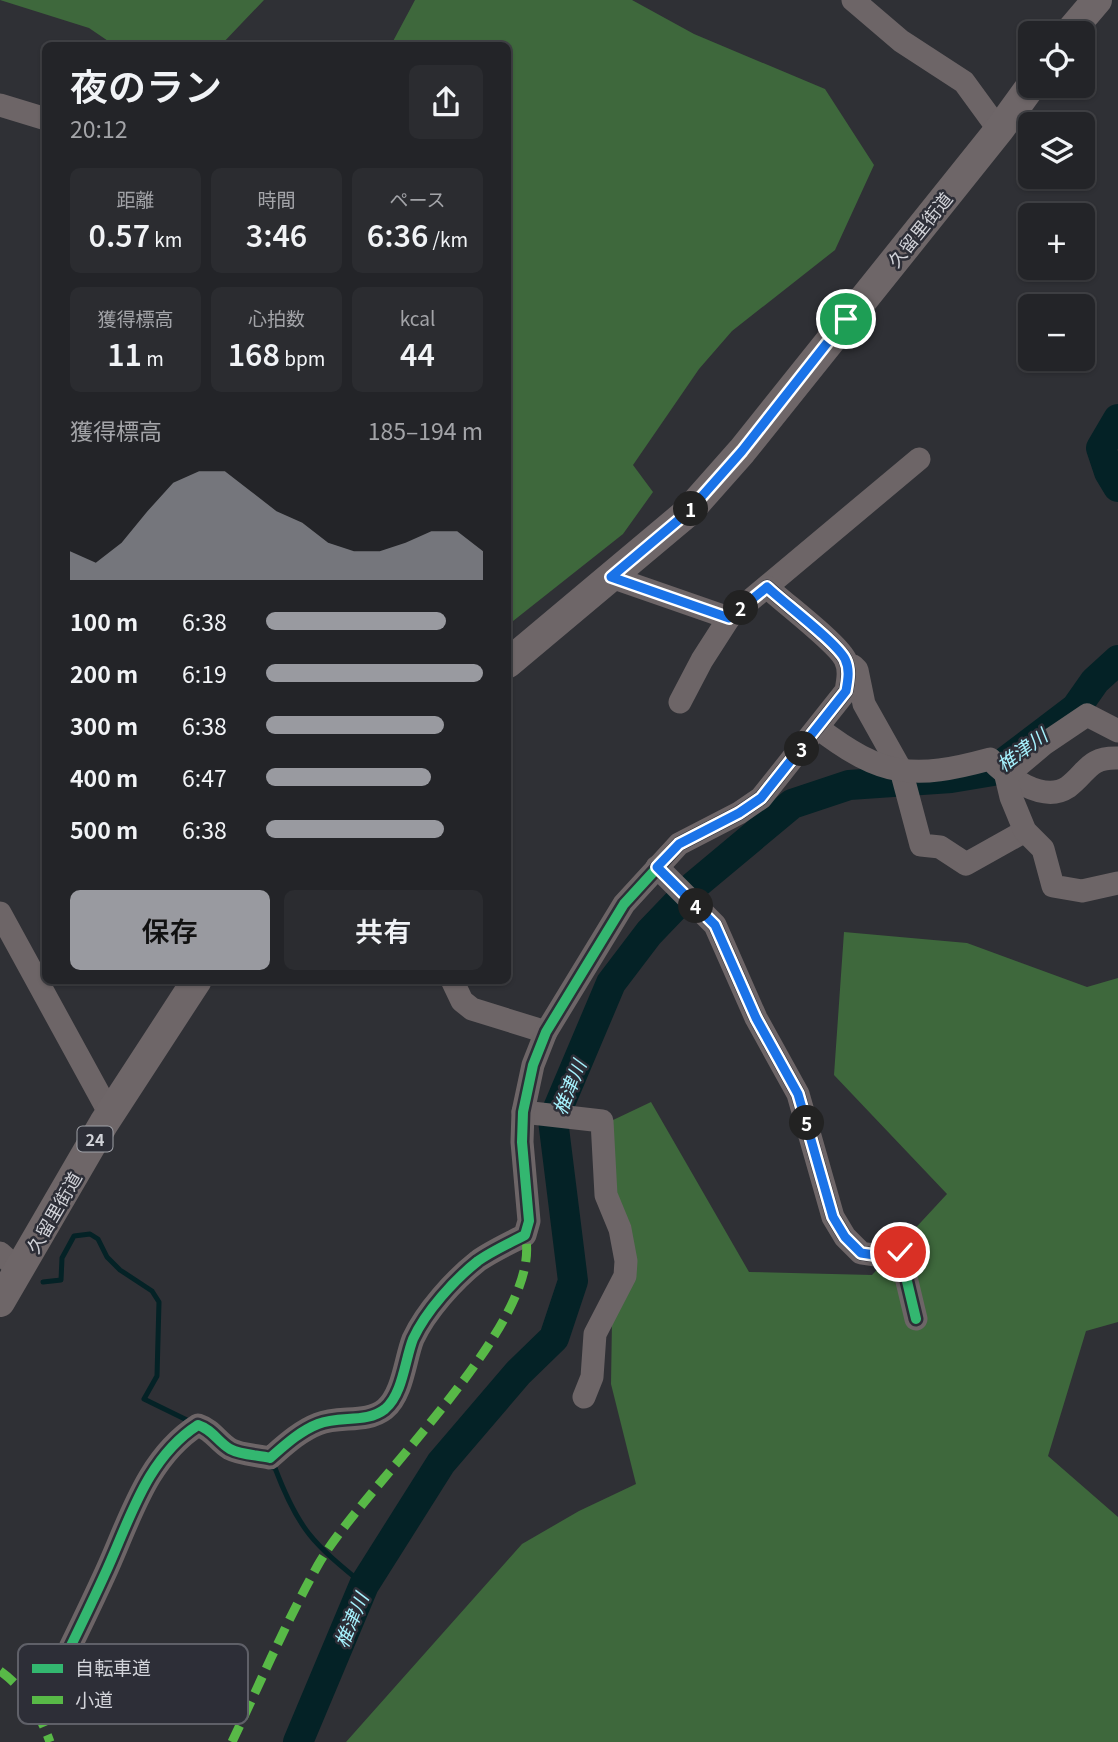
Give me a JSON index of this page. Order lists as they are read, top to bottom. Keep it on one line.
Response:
{"streets":{"main road":["久留里街道","24"]},"water":["椎津川"],"legend":["自転車道","小道"],"page":{"map_buttons":["+","−"],"heading":["夜のラン","20:12"],"stats":[["距離","0.57 km"],["時間","3:46"],["ペース","6:36 /km"],["獲得標高","11 m"],["心拍数","168 bpm"],["kcal","44"]],"chart":["獲得標高","185–194 m"],"pins":["1","2","3","4","5"],"list":[{"name":"100 m","note":"6:38"},{"name":"200 m","note":"6:19"},{"name":"300 m","note":"6:38"},{"name":"400 m","note":"6:47"},{"name":"500 m","note":"6:38"}],"buttons":["保存","共有"]}}
